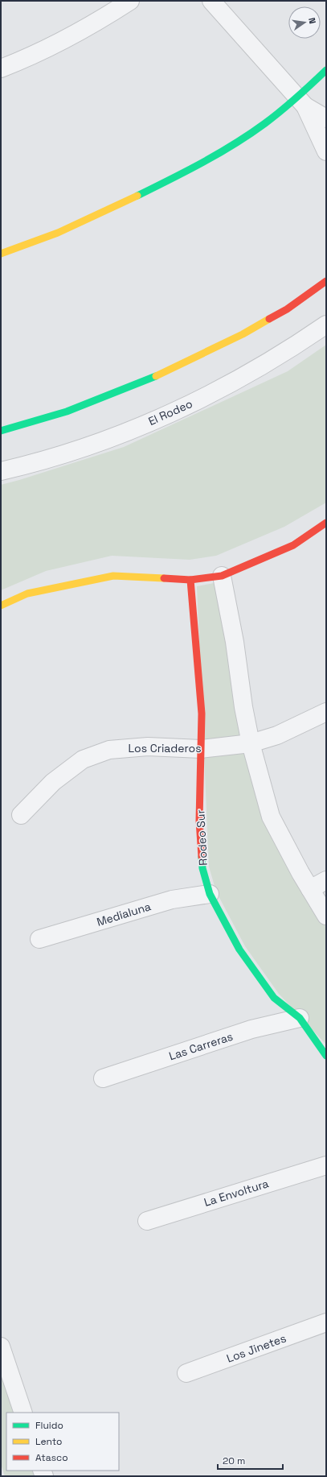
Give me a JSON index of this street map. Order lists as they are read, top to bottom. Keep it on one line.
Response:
{"streets":{"street":["El Rodeo","Los Criaderos","Rodeo Sur","Medialuna","Las Carreras","La Envoltura","Los Jinetes"]},"crossings":[["Los Criaderos","Rodeo Sur"],["Rodeo Sur","Medialuna"],["Rodeo Sur","Las Carreras"]],"legend":["Fluido","Lento","Atasco"],"scale_bar":"20 m","north":"right"}
